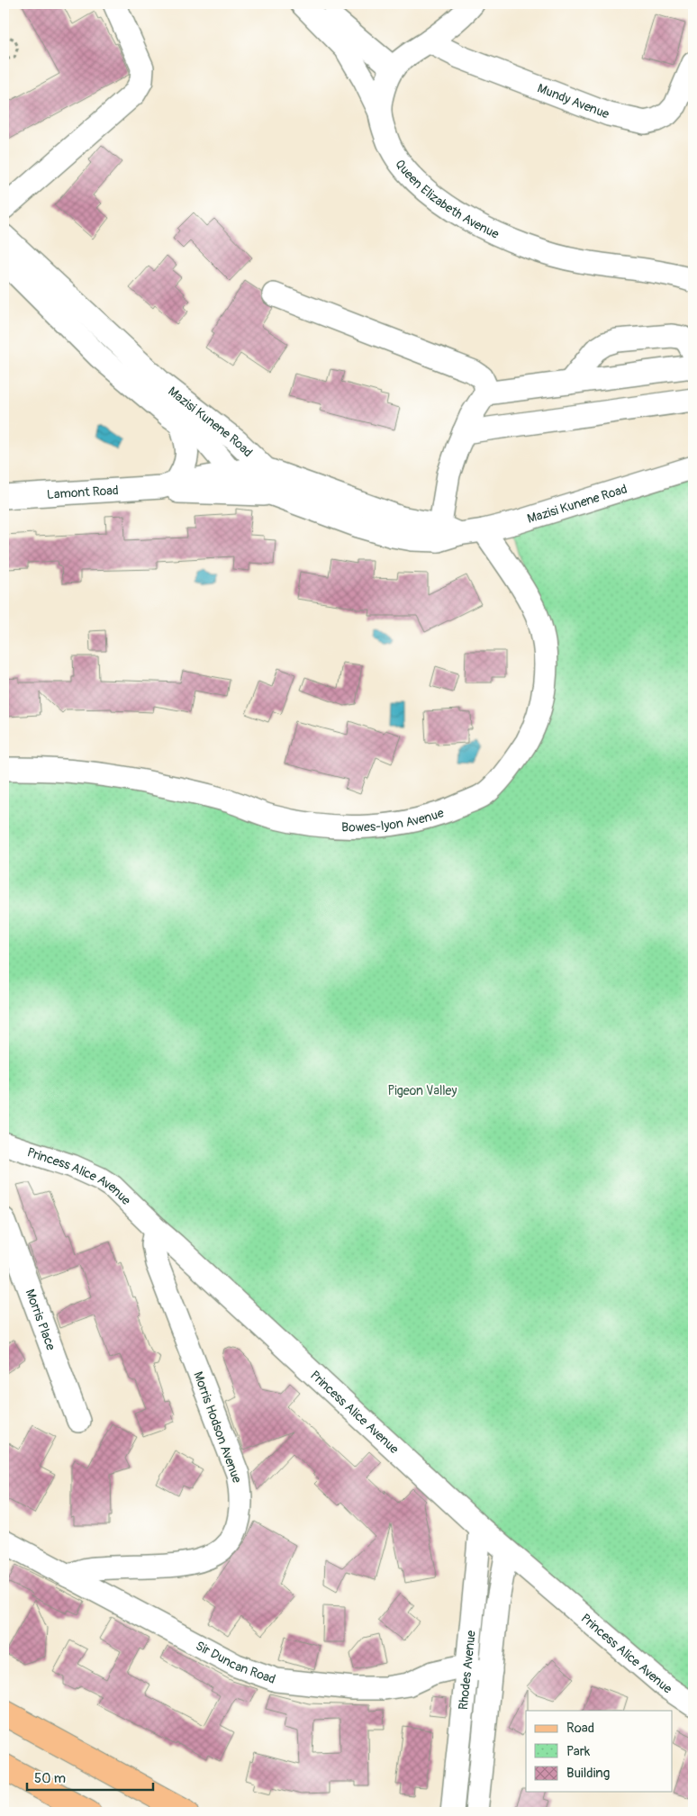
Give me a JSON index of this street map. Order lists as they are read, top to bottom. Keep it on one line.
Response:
{"streets":{"street":["Mundy Avenue","Queen Elizabeth Avenue","Mazisi Kunene Road","Lamont Road","Bowes-lyon Avenue","Princess Alice Avenue","Morris Place","Morris Hodson Avenue","Sir Duncan Road","Rhodes Avenue"]},"crossings":[["Mundy Avenue","Queen Elizabeth Avenue"],["Mazisi Kunene Road","Lamont Road"],["Mazisi Kunene Road","Bowes-lyon Avenue"],["Princess Alice Avenue","Morris Hodson Avenue"],["Princess Alice Avenue","Rhodes Avenue"],["Morris Hodson Avenue","Sir Duncan Road"],["Sir Duncan Road","Rhodes Avenue"]],"parks":["Pigeon Valley"],"legend":["Road","Park","Building"],"scale_bar":"50 m"}
